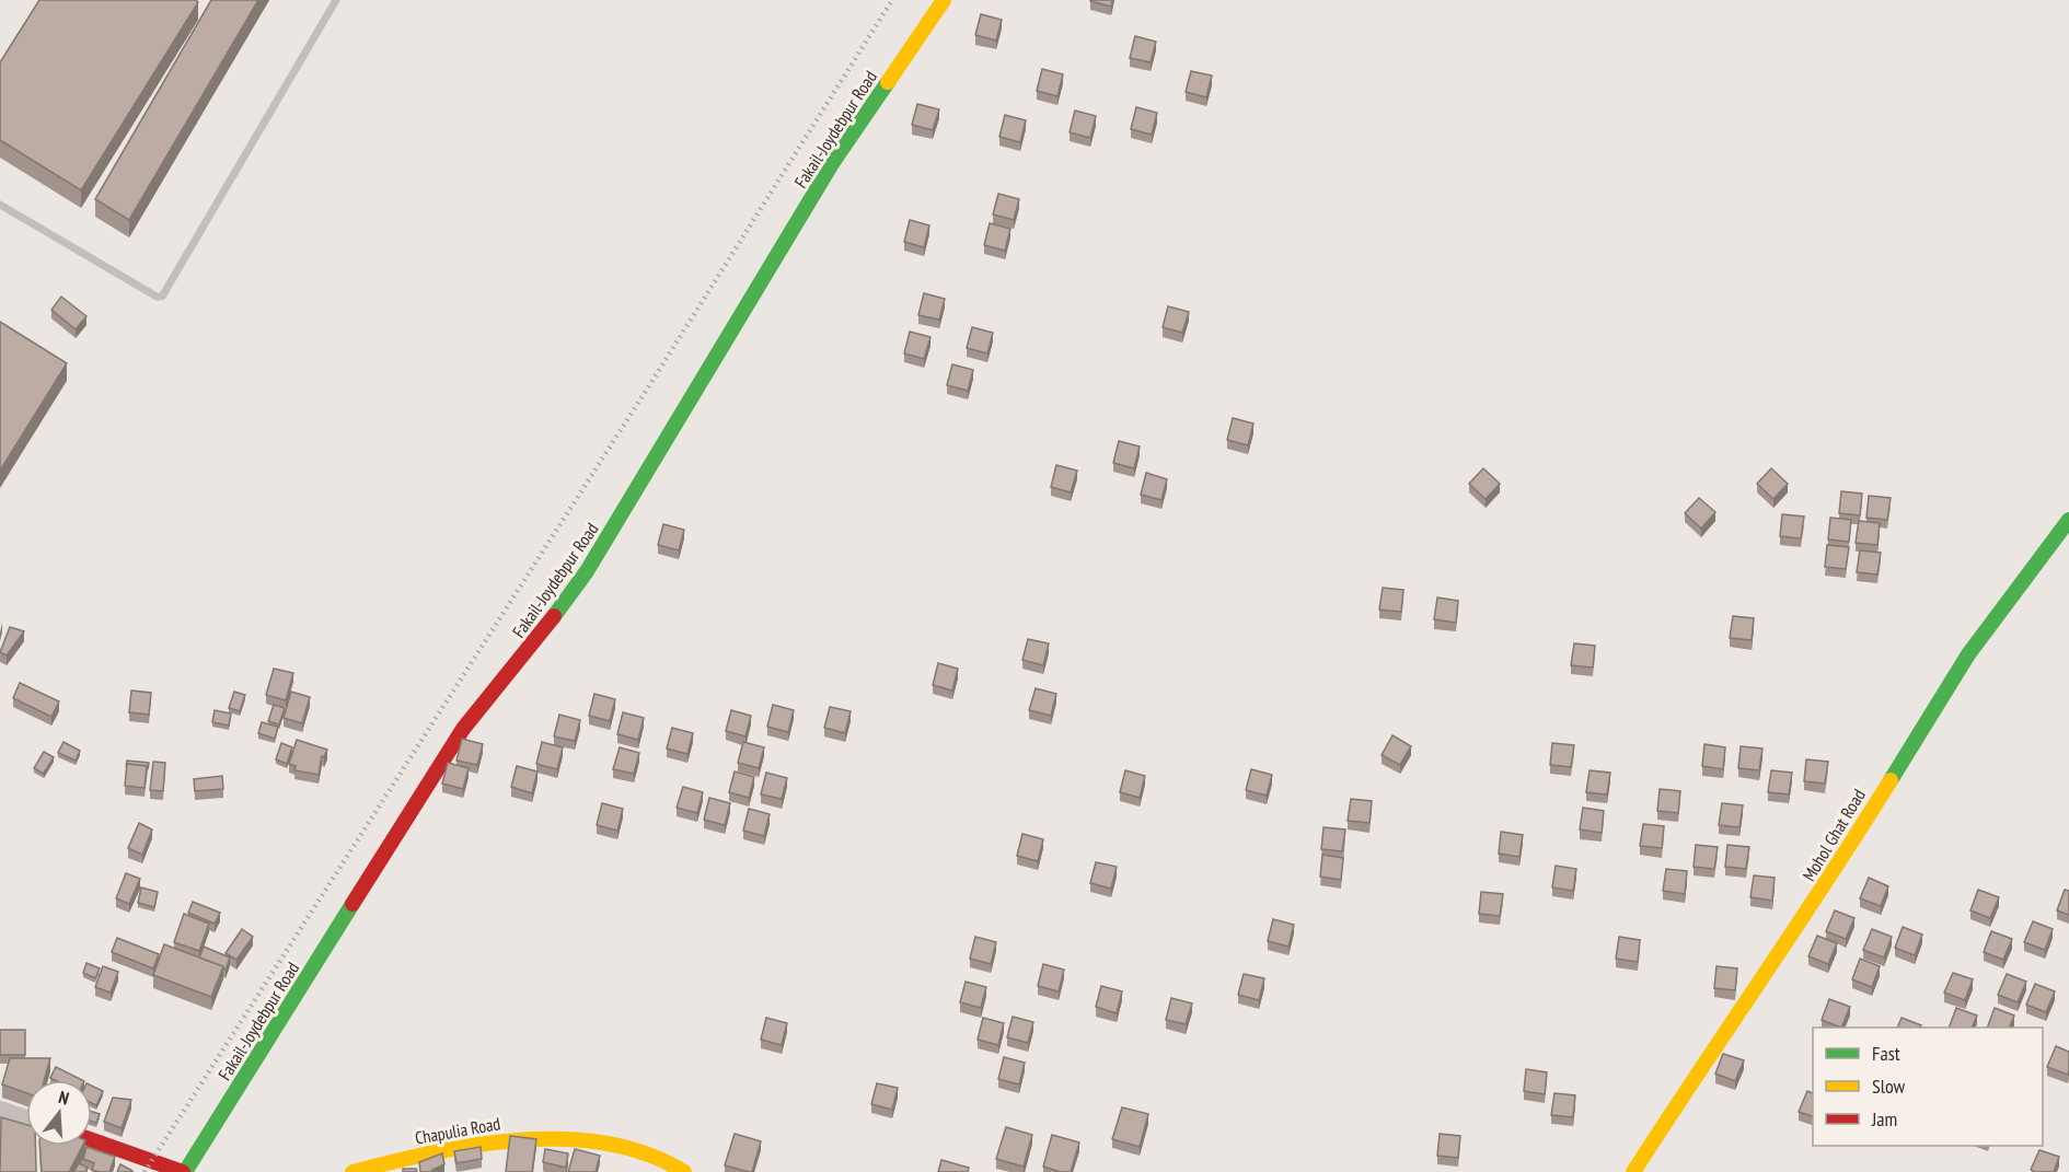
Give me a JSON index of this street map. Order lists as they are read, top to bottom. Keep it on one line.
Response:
{"streets":{"street":["Fakail-Joydebpur Road","Mohol Ghat Road","Chapulia Road"]},"legend":["Fast","Slow","Jam"],"north":"top"}
